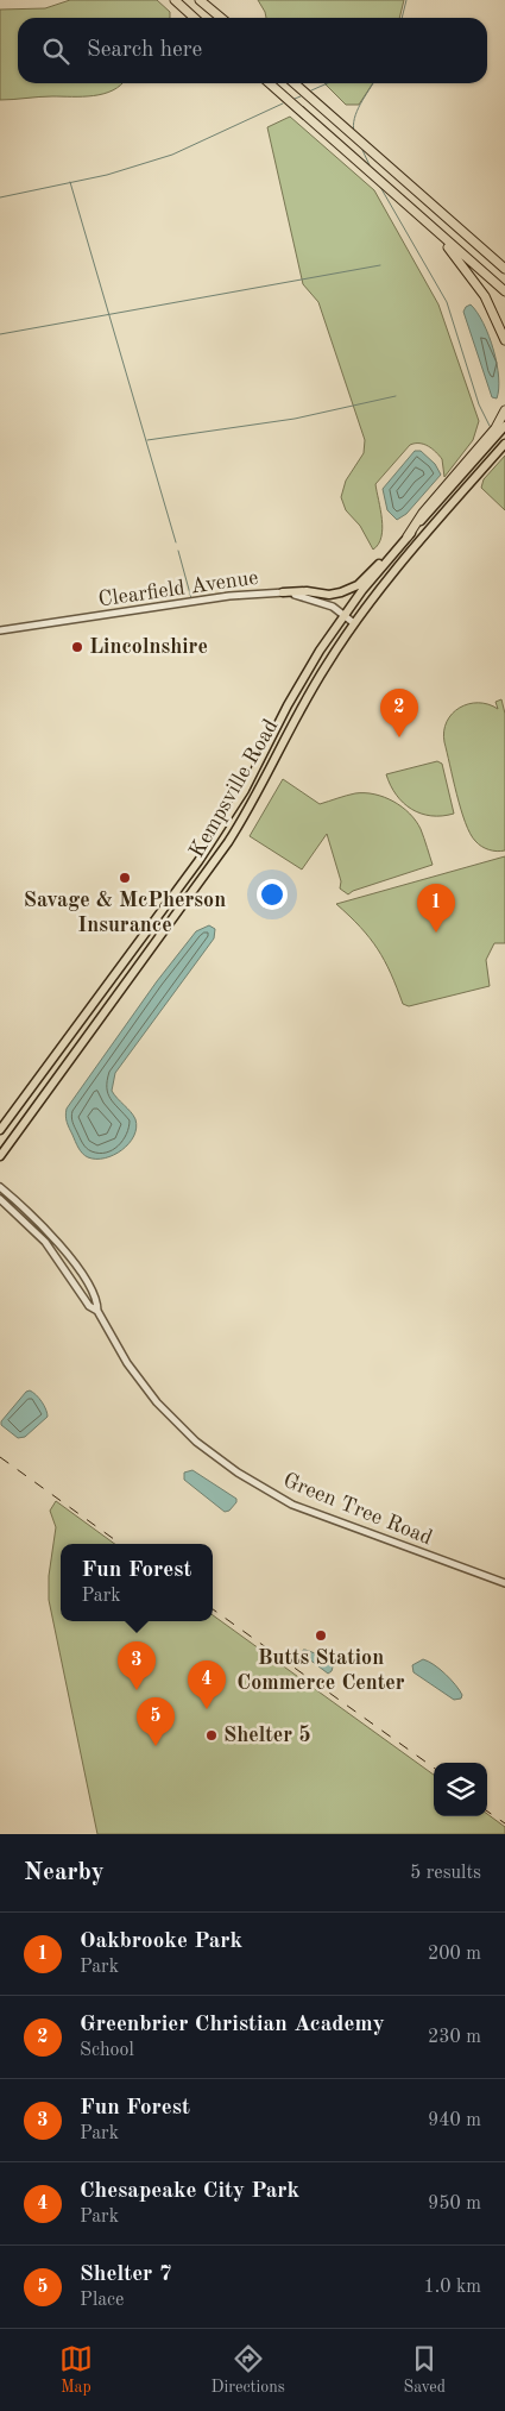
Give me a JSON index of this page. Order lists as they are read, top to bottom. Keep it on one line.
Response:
{"streets":{"main road":["Kempsville Road"],"street":["Clearfield Avenue","Green Tree Road"]},"crossings":[["Clearfield Avenue","Kempsville Road"]],"places":["Lincolnshire","Savage & McPherson Insurance","Butts Station Commerce Center","Shelter 5"],"page":{"search":"Search here","pins":["2","1","3","4","5"],"popup":["Fun Forest","Park"],"heading":["Nearby","5 results"],"list":[{"mark":"1","name":"Oakbrooke Park","note":"Park","value":"200 m"},{"mark":"2","name":"Greenbrier Christian Academy","note":"School","value":"230 m"},{"mark":"3","name":"Fun Forest","note":"Park","value":"940 m"},{"mark":"4","name":"Chesapeake City Park","note":"Park","value":"950 m"},{"mark":"5","name":"Shelter 7","note":"Place","value":"1.0 km"}],"nav":["Map","Directions","Saved"]}}
